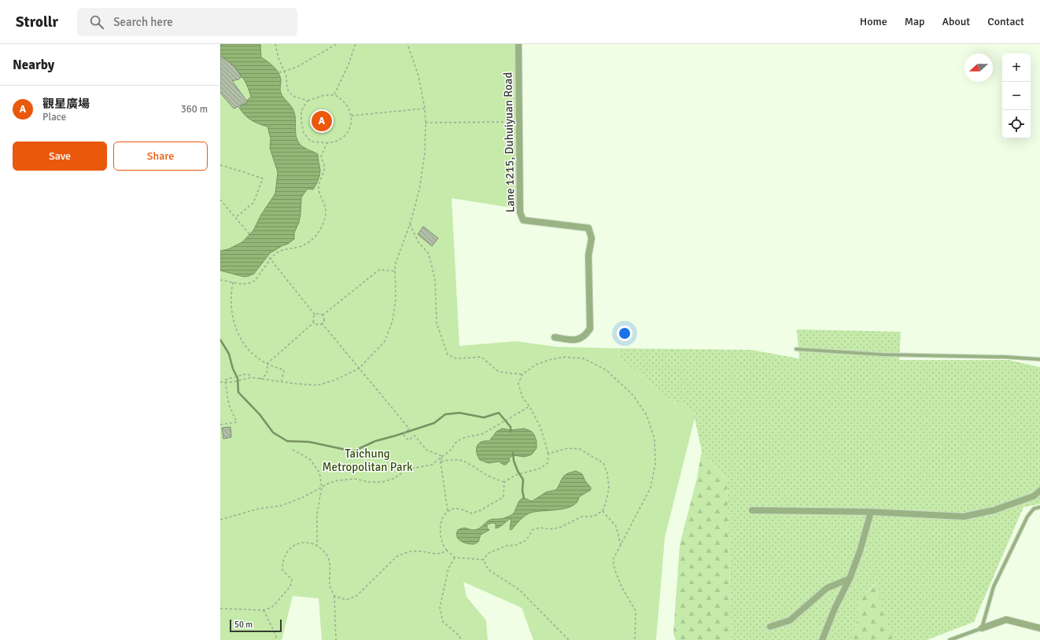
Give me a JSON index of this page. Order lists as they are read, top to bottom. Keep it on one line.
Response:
{"streets":{"street":["Lane 1215, Duhuiyuan Road"]},"parks":["Taichung Metropolitan Park"],"scale_bar":"50 m","north":"left","page":{"header":"Strollr","search":"Search here","nav":["Home","Map","About","Contact"],"heading":"Nearby","map_buttons":["+","−"],"list":[{"mark":"A","name":"觀星廣場","note":"Place","value":"360 m"}],"pins":"A","buttons":["Save","Share"],"scale":"50 m"}}
